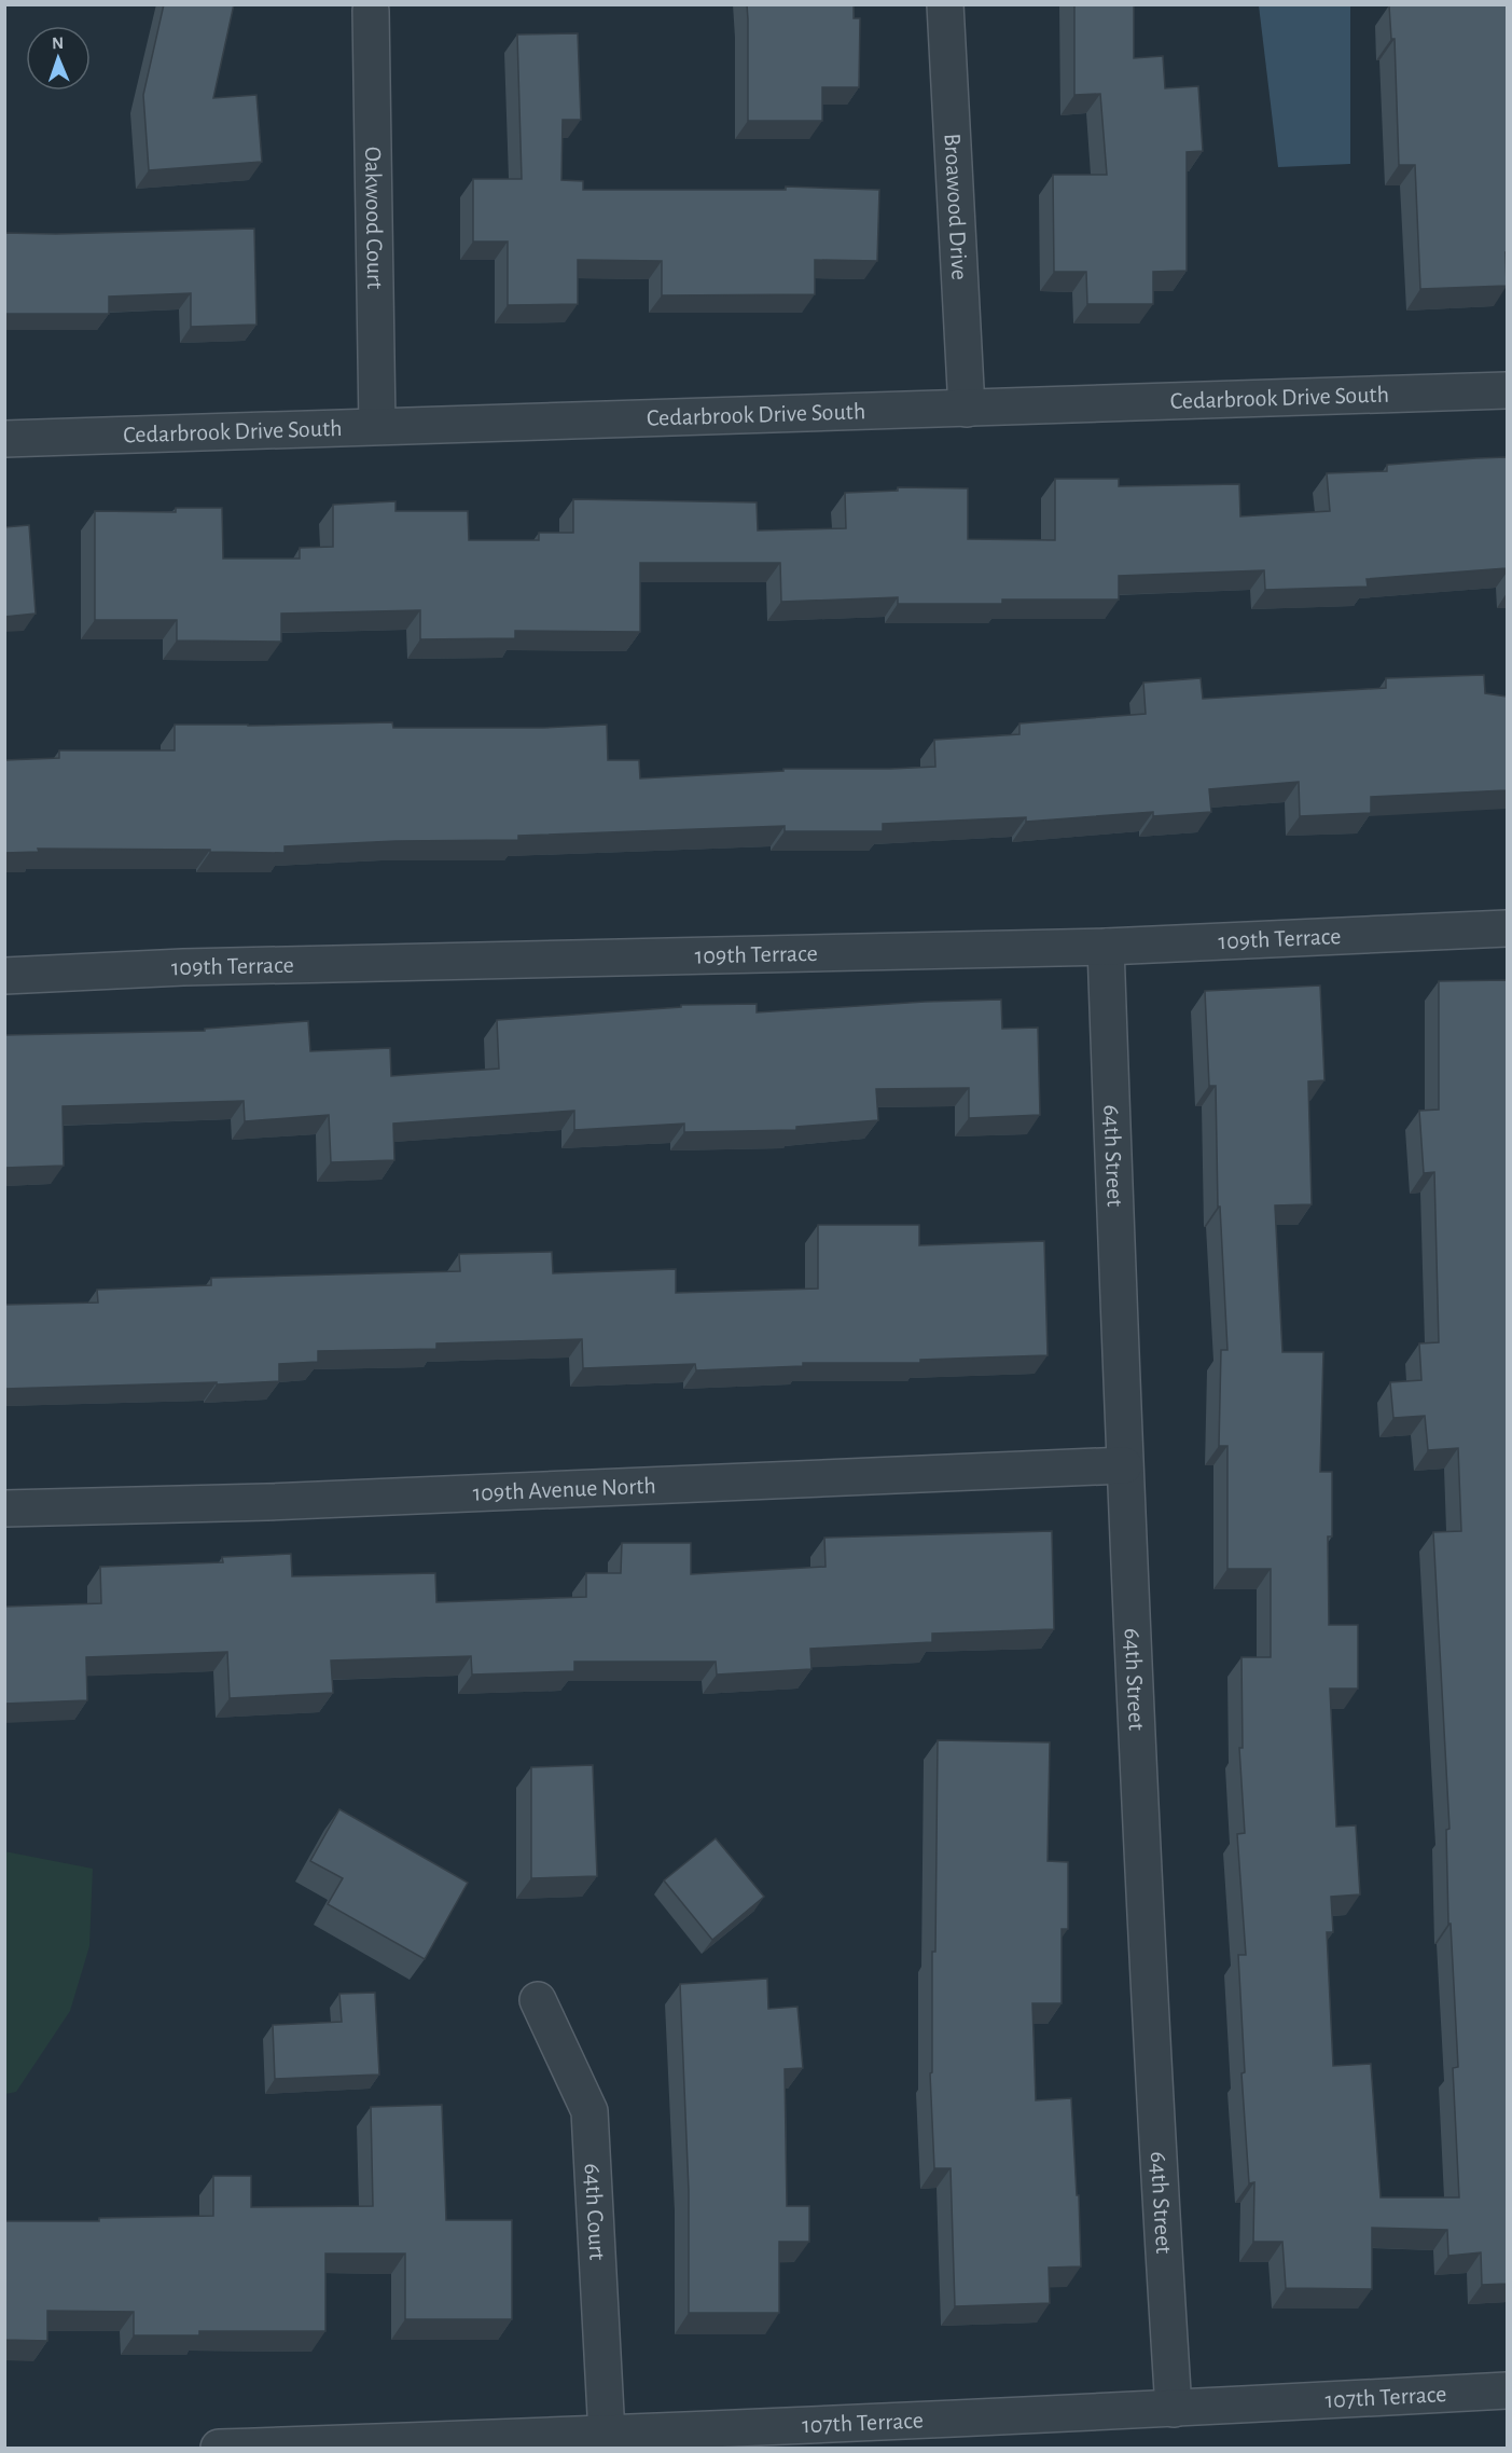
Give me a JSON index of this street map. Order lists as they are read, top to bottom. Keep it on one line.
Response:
{"streets":{"street":["Broawood Drive","Oakwood Court","Cedarbrook Drive South","109th Terrace","64th Street","109th Avenue North","64th Court","107th Terrace"]},"crossings":[["Broawood Drive","Cedarbrook Drive South"],["Oakwood Court","Cedarbrook Drive South"],["109th Terrace","64th Street"],["64th Street","109th Avenue North"],["64th Street","107th Terrace"],["64th Court","107th Terrace"]],"north":"top"}
